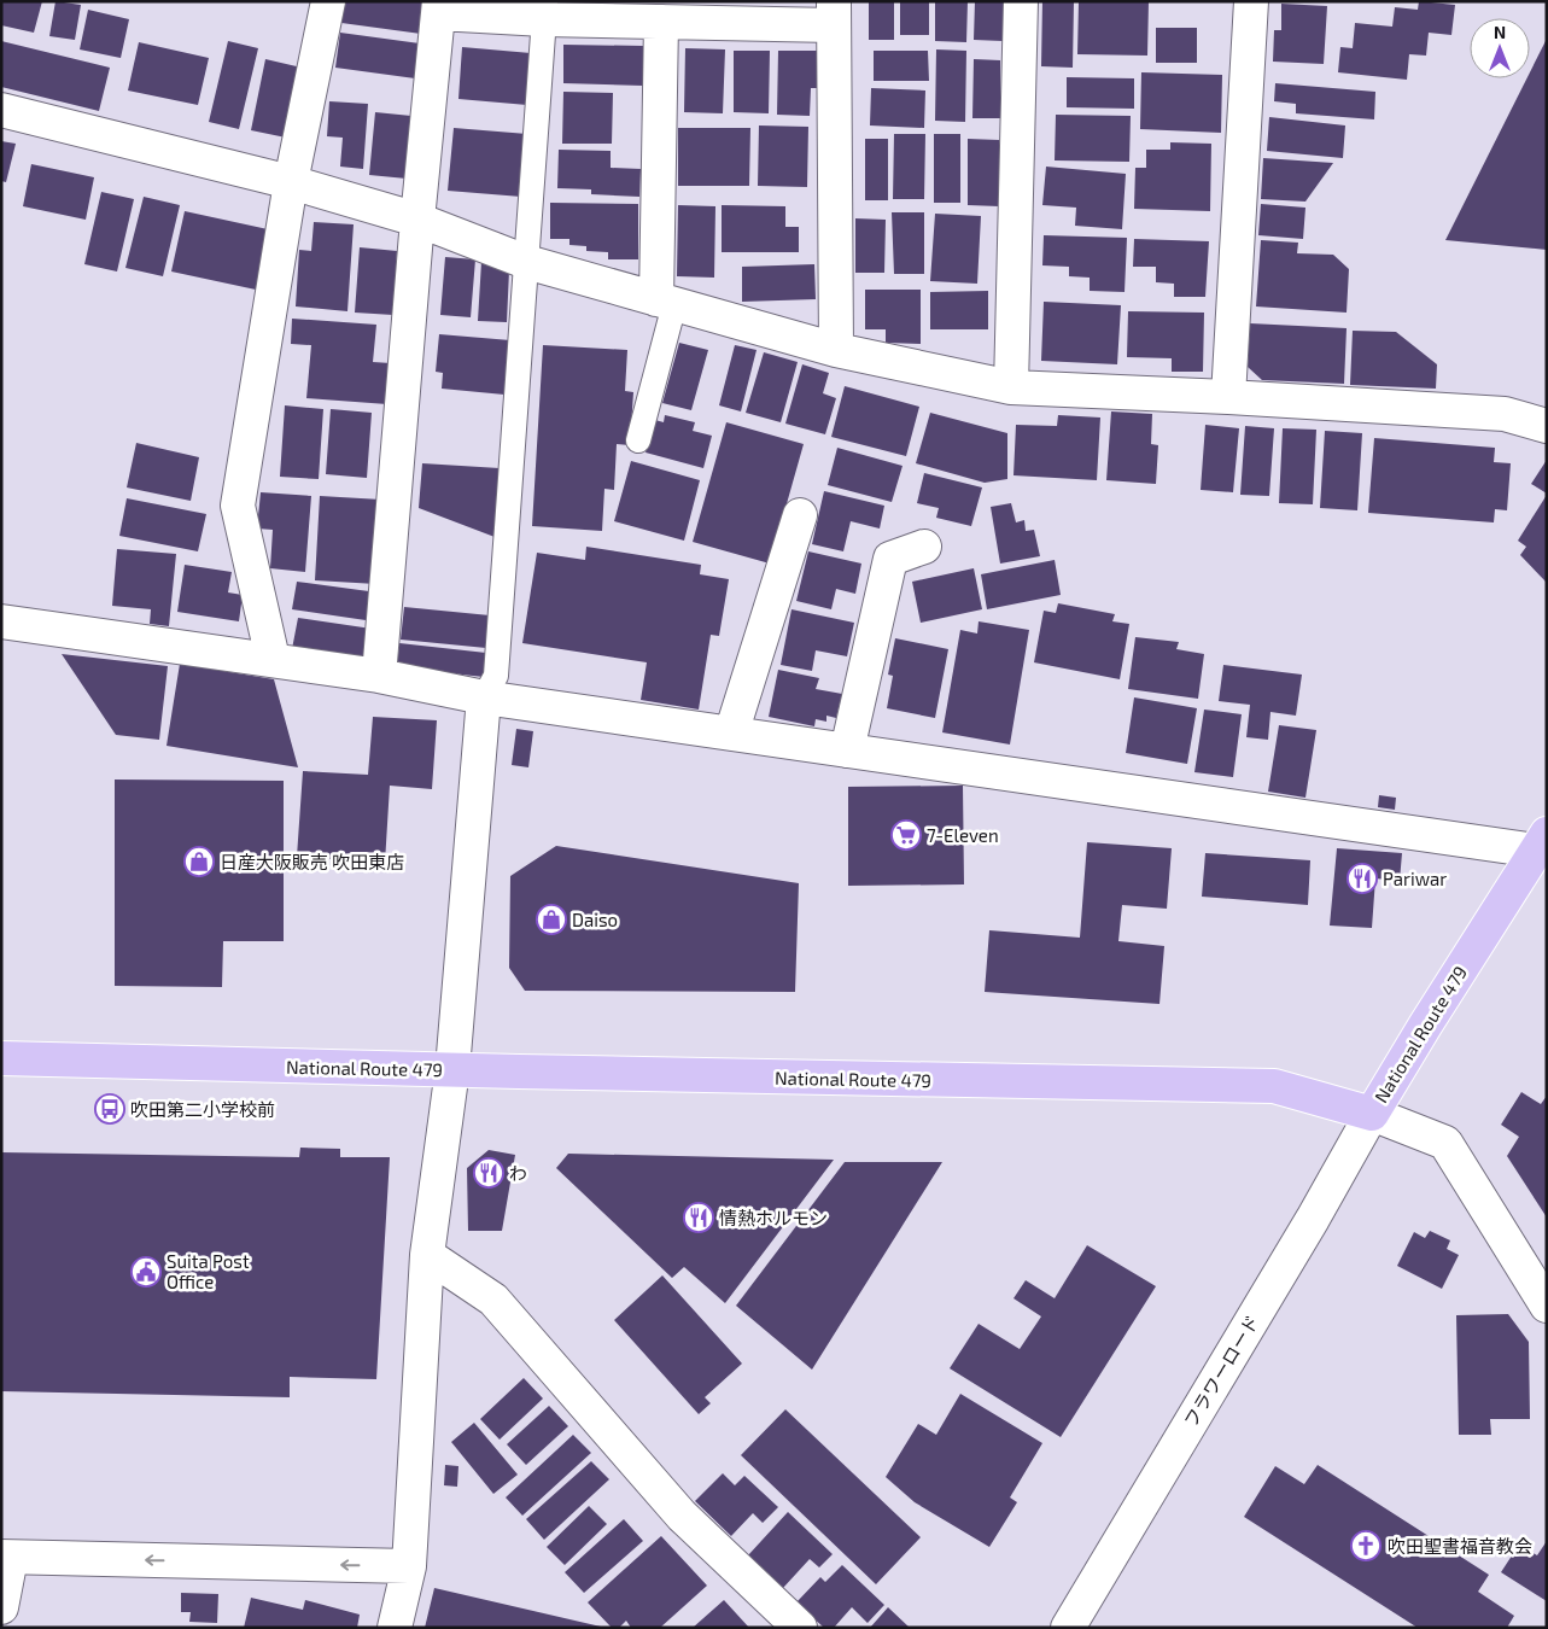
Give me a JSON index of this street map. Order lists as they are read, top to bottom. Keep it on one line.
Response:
{"streets":{"highway":["National Route 479"],"street":["フラワーロード"]},"crossings":[["National Route 479","フラワーロード"]],"places":{"supermarket":["7-Eleven"],"shop":["日産大阪販売 吹田東店","Daiso"],"restaurant":["Pariwar","わ","情熱ホルモン"],"bus stop":["吹田第二小学校前"],"public building":["Suita Post Office"],"church":["吹田聖書福音教会"]},"north":"top"}
